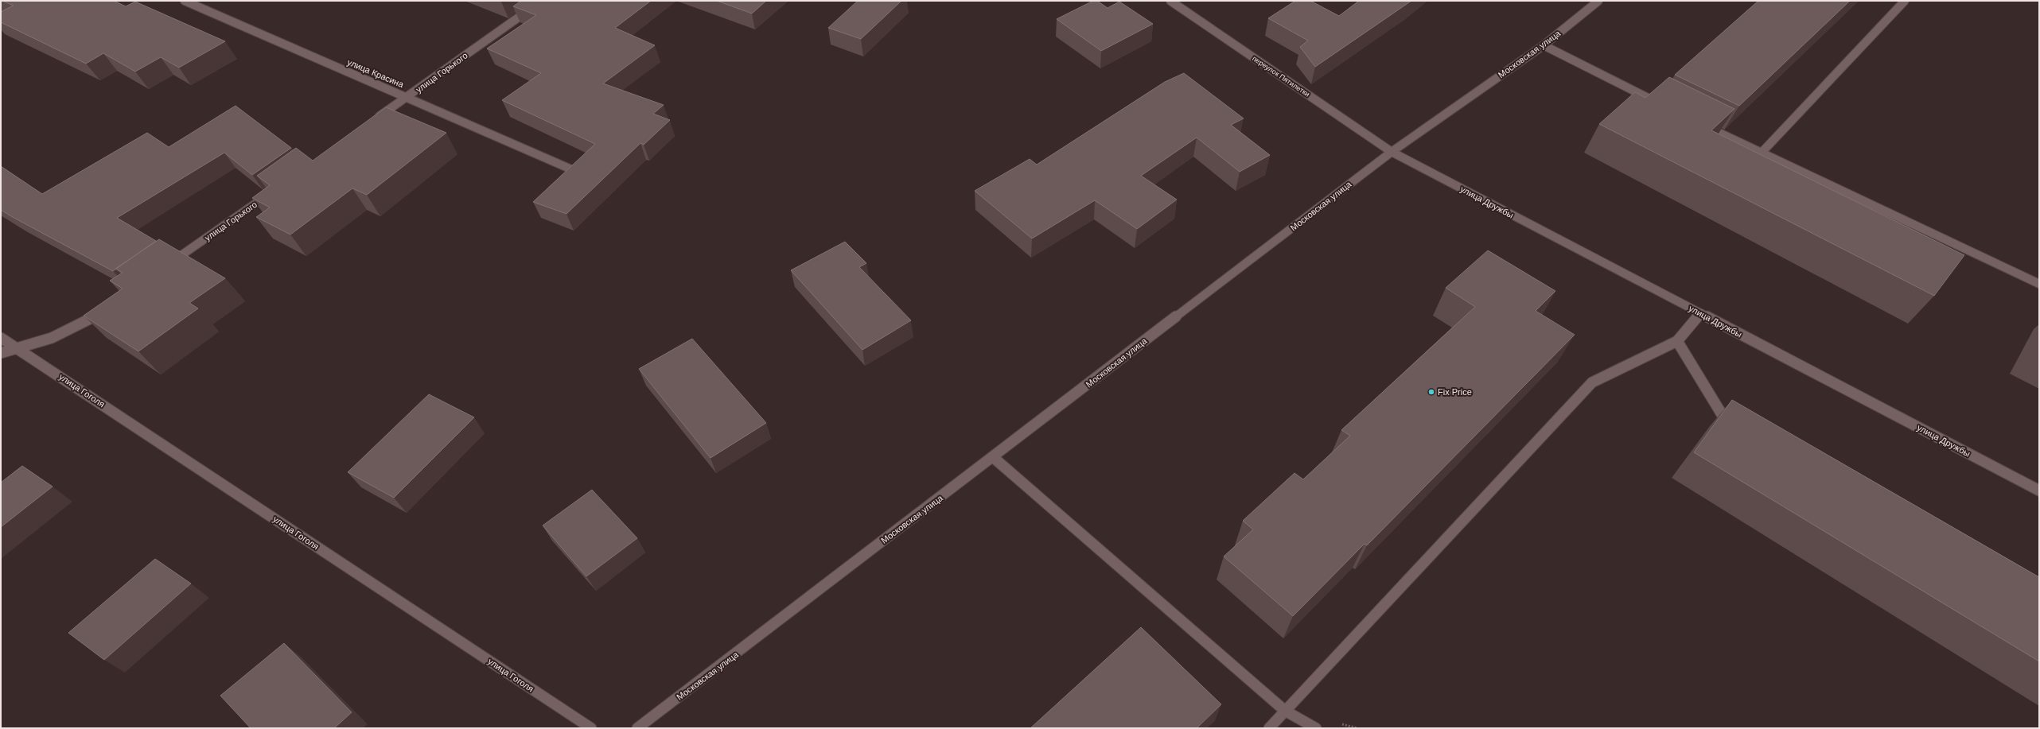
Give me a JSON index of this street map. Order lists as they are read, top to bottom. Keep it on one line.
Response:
{"streets":{"street":["Московская улица","улица Горького","улица Красина","переулок Пятилетки","улица Дружбы","улица Гоголя"]},"crossings":[["Московская улица","переулок Пятилетки"],["Московская улица","улица Дружбы"],["улица Горького","улица Красина"],["переулок Пятилетки","улица Дружбы"]],"places":["Fix Price"]}
